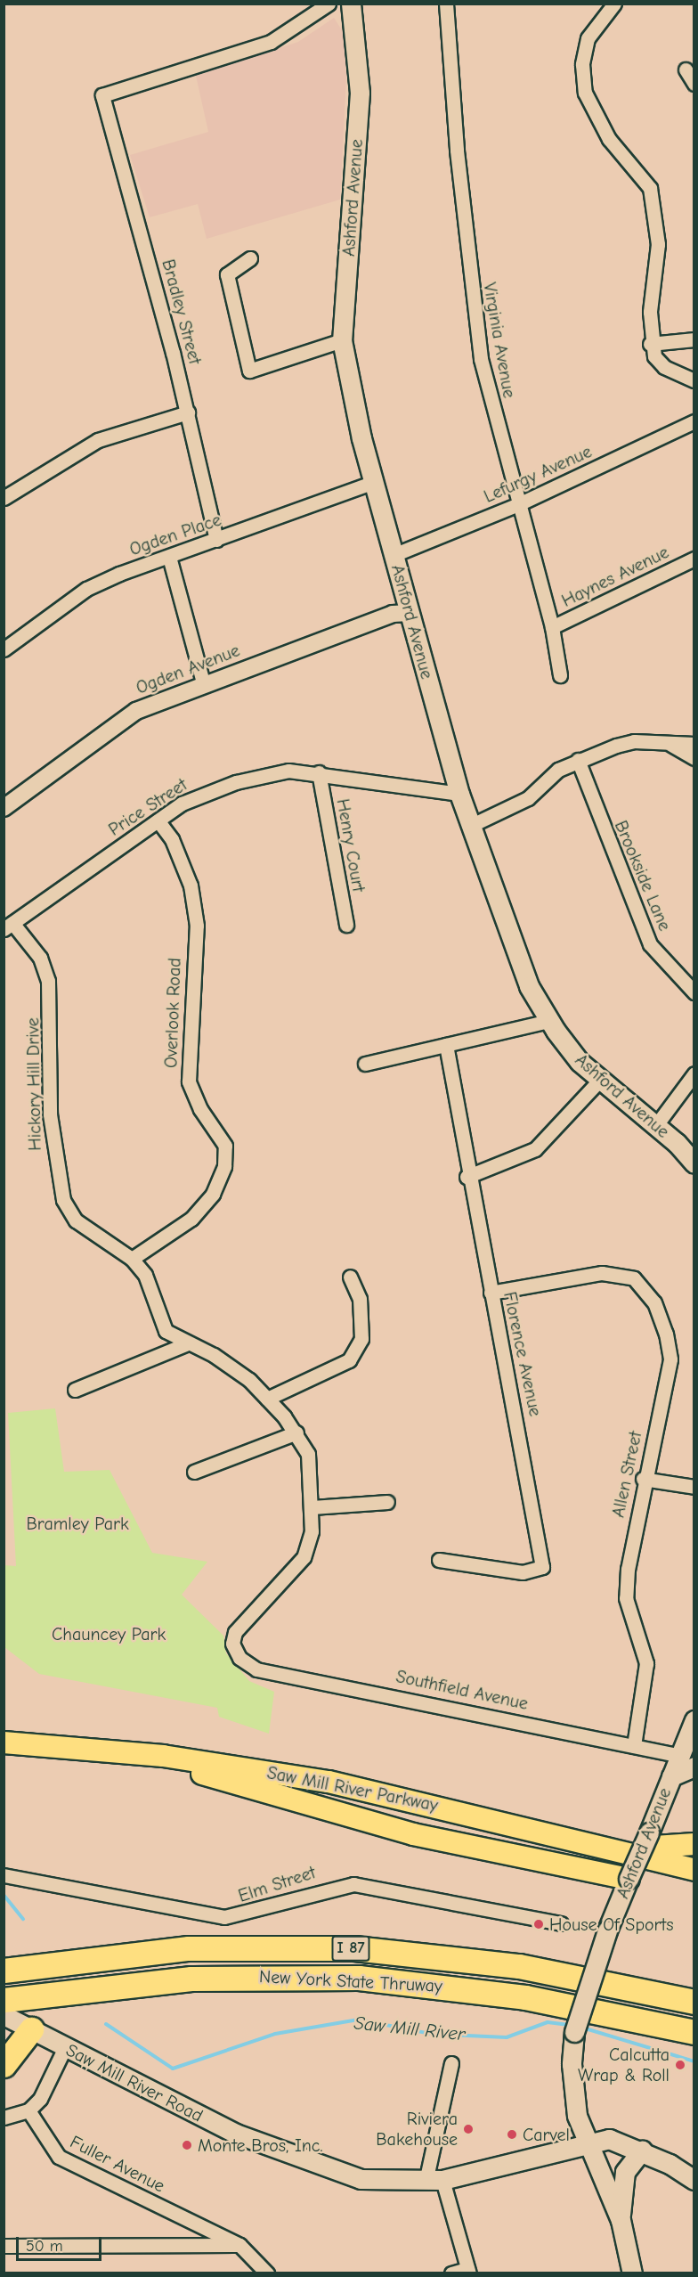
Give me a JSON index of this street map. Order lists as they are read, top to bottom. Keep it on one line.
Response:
{"streets":{"highway":["Saw Mill River Parkway","I 87","New York State Thruway"],"main road":["Ashford Avenue","Saw Mill River Road"],"street":["Bradley Street","Virginia Avenue","Lefurgy Avenue","Ogden Place","Haynes Avenue","Ogden Avenue","Price Street","Henry Court","Brookside Lane","Overlook Road","Hickory Hill Drive","Florence Avenue","Allen Street","Southfield Avenue","Elm Street","Fuller Avenue"]},"crossings":[["Ashford Avenue","Lefurgy Avenue"],["Ashford Avenue","Ogden Place"],["Ashford Avenue","Ogden Avenue"],["Ashford Avenue","Price Street"],["Ashford Avenue","Southfield Avenue"],["Ashford Avenue","Saw Mill River Parkway"],["Ashford Avenue","Saw Mill River Road"],["Bradley Street","Ogden Place"],["Virginia Avenue","Lefurgy Avenue"],["Virginia Avenue","Haynes Avenue"],["Price Street","Henry Court"],["Price Street","Overlook Road"],["Price Street","Hickory Hill Drive"],["Overlook Road","Hickory Hill Drive"],["Hickory Hill Drive","Southfield Avenue"],["Florence Avenue","Allen Street"],["Allen Street","Southfield Avenue"]],"water":["Saw Mill River"],"parks":["Bramley Park","Chauncey Park"],"places":["House Of Sports","Calcutta Wrap & Roll","Riviera Bakehouse","Carvel","Monte Bros, Inc."],"scale_bar":"50 m"}
